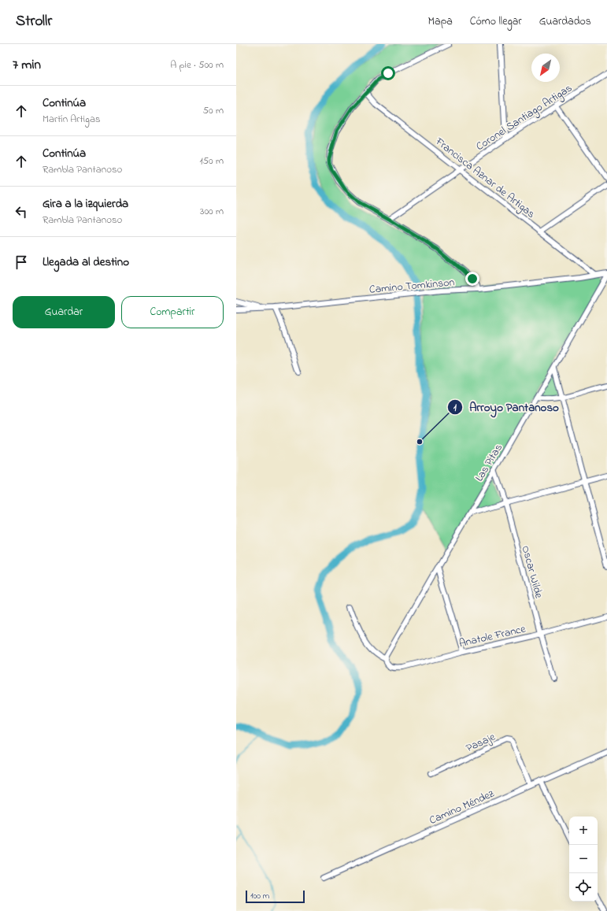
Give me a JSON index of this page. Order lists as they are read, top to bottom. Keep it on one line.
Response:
{"streets":{"street":["Coronel Santiago Artigas","Francisca Aznar de Artigas","Camino Tomkinson","Las Pitas","Oscar Wilde","Anatole France","Pasaje","Camino Méndez"]},"crossings":[["Coronel Santiago Artigas","Francisca Aznar de Artigas"],["Francisca Aznar de Artigas","Camino Tomkinson"],["Camino Tomkinson","Las Pitas"],["Las Pitas","Oscar Wilde"],["Las Pitas","Anatole France"],["Oscar Wilde","Anatole France"],["Pasaje","Camino Méndez"]],"places":["Arroyo Pantanoso"],"scale_bar":"100 m","north":"bottom left","page":{"header":"Strollr","nav":["Mapa","Cómo llegar","Guardados"],"heading":["7 min","A pie · 500 m"],"list":[["Continúa","Martín Artigas","50 m"],["Continúa","Rambla Pantanoso","150 m"],["Gira a la izquierda","Rambla Pantanoso","300 m"],"Llegada al destino"],"buttons":["Guardar","Compartir"],"map_buttons":["+","−"],"scale":"100 m"}}
